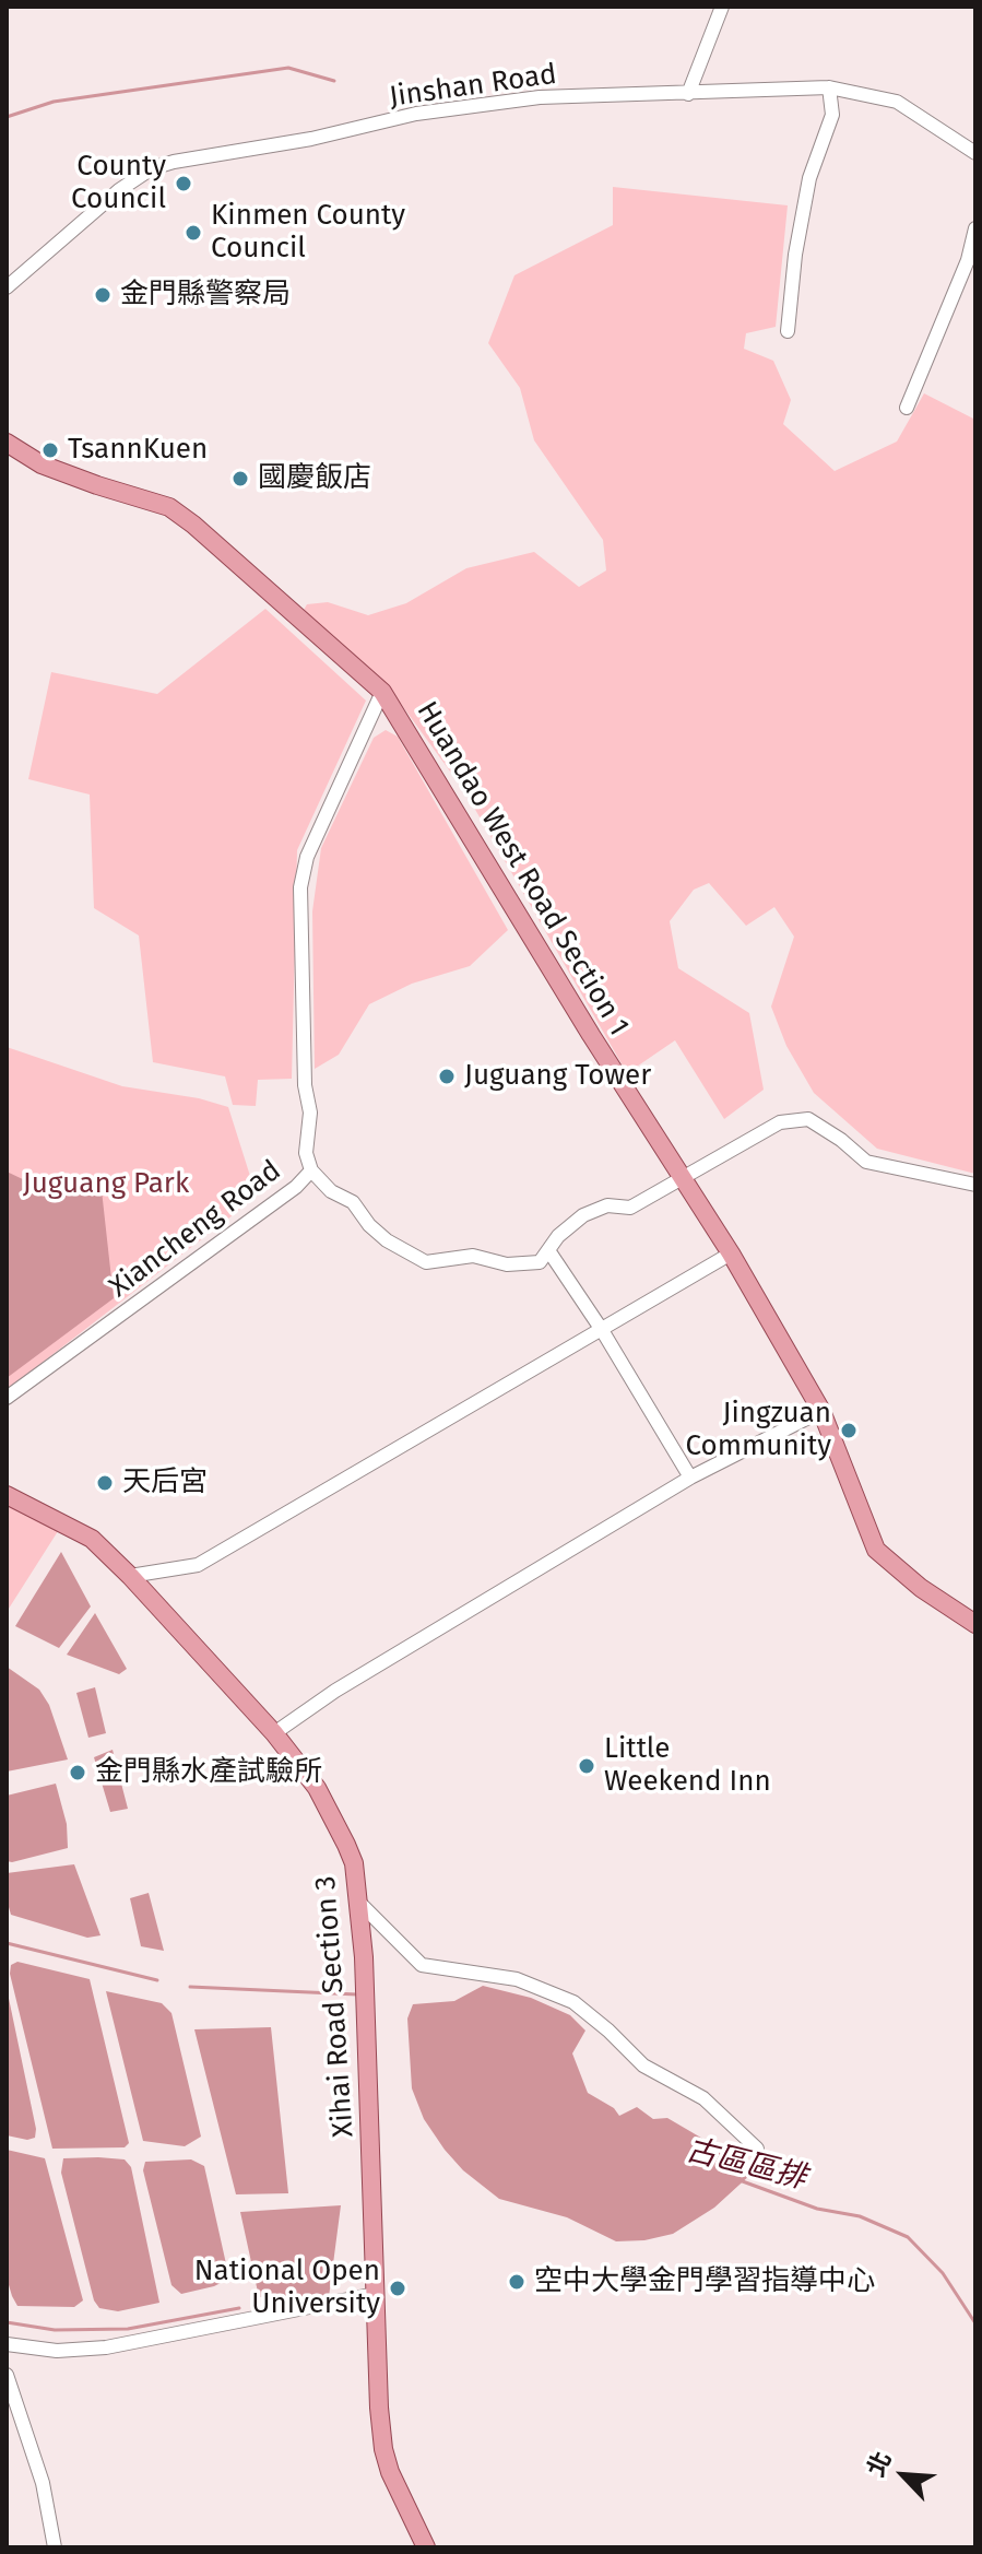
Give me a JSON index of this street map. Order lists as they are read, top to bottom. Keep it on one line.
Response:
{"streets":{"main road":["Huandao West Road Section 1","Xihai Road Section 3"],"street":["Jinshan Road","Xiancheng Road"]},"crossings":[["Huandao West Road Section 1","Xiancheng Road"]],"water":["古區區排"],"parks":["Juguang Park"],"places":["County Council","Kinmen County Council","金門縣警察局","TsannKuen","國慶飯店","Juguang Tower","Jingzuan Community","天后宮","Little Weekend Inn","金門縣水產試驗所","空中大學金門學習指導中心","National Open University"],"north":"top left"}
